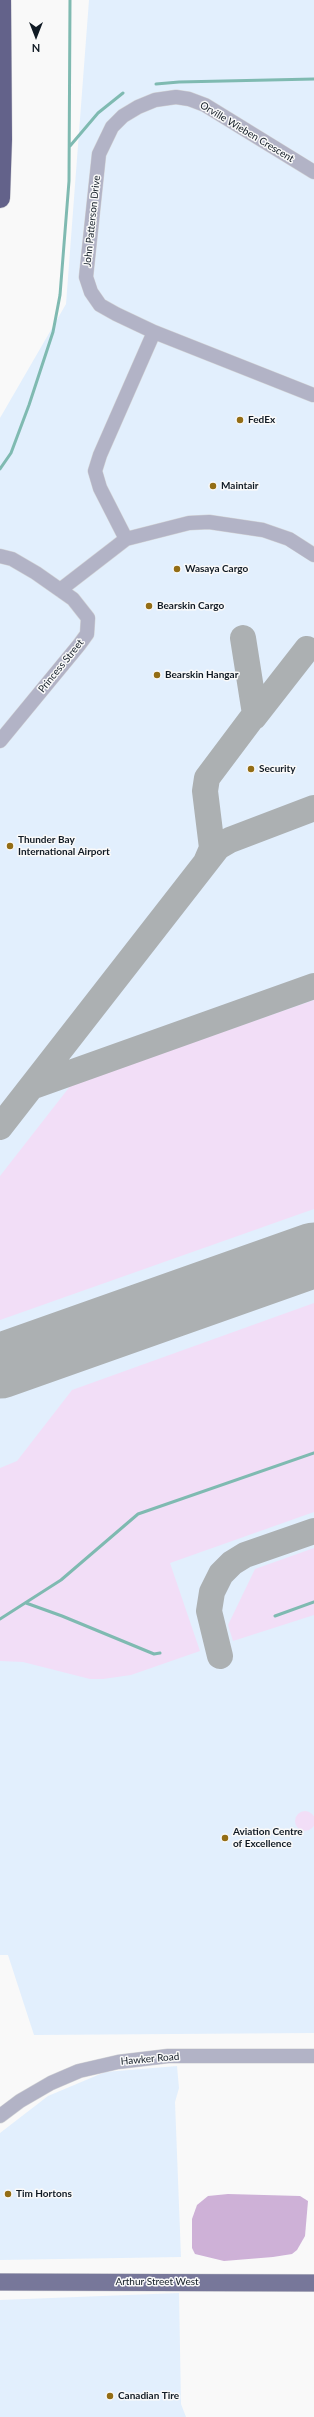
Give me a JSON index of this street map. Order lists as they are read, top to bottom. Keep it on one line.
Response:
{"streets":{"main road":["Arthur Street West"],"street":["Orville Wieben Crescent","John Patterson Drive","Princess Street","Hawker Road"]},"crossings":[["Orville Wieben Crescent","John Patterson Drive"]],"places":["FedEx","Maintair","Wasaya Cargo","Bearskin Cargo","Bearskin Hangar","Security","Thunder Bay International Airport","Aviation Centre of Excellence","Tim Hortons","Canadian Tire"],"north":"bottom"}
